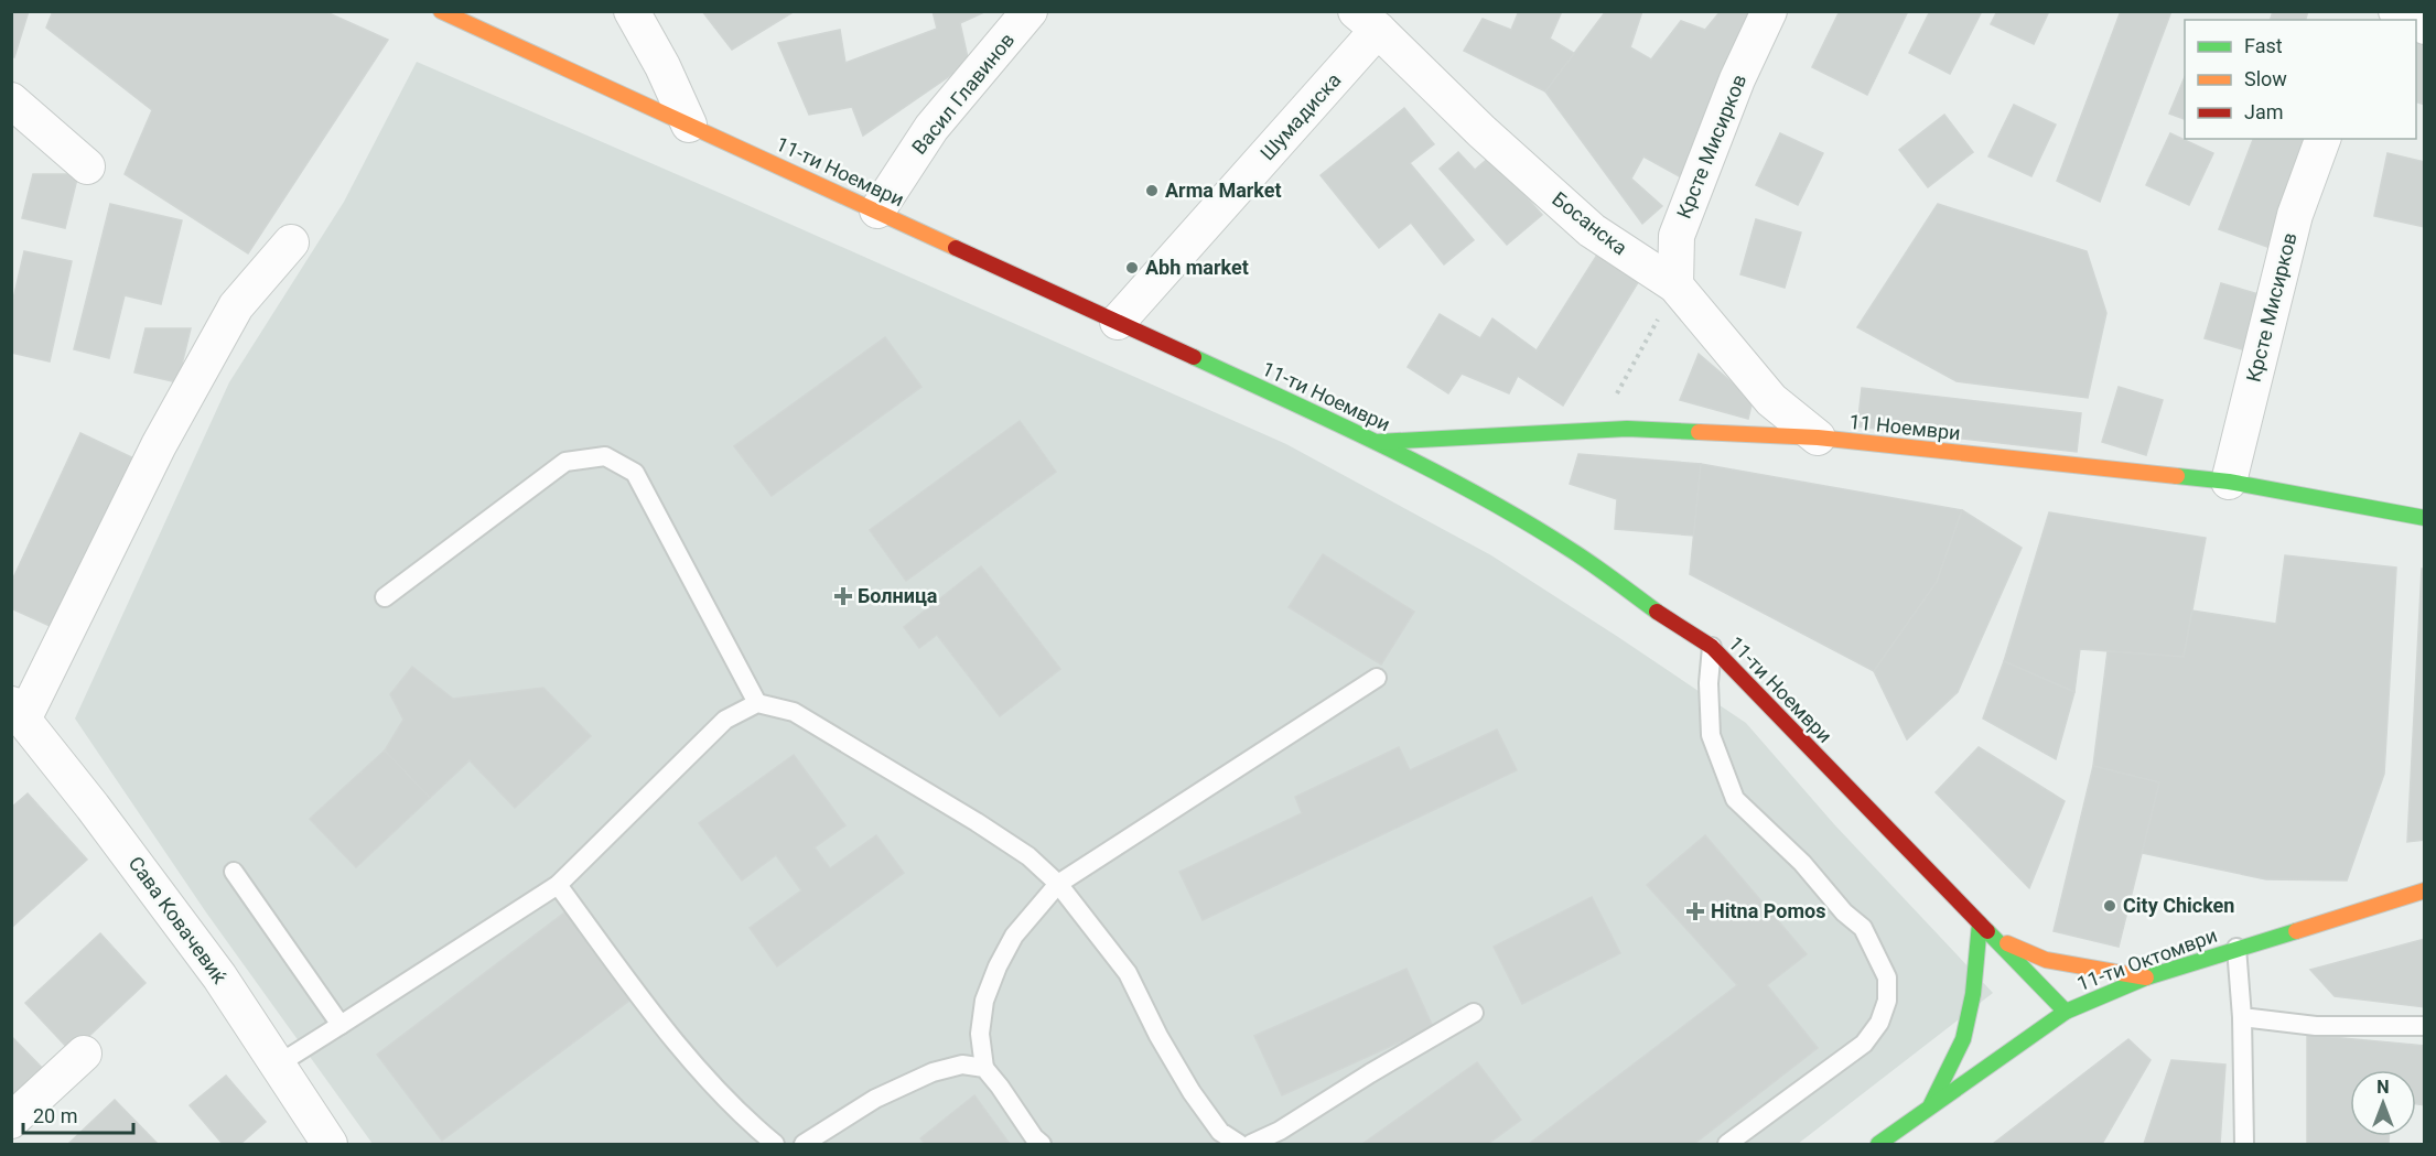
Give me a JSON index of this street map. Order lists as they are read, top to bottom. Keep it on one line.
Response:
{"streets":{"main road":["11-ти Ноември","11 Ноември","11-ти Октомври"],"street":["Васил Главинов","Шумадиска","Крсте Мисирков","Босанска","Сава Ковачевиќ"]},"crossings":[["Васил Главинов","11-ти Ноември"],["Шумадиска","11-ти Ноември"],["Шумадиска","Босанска"],["Крсте Мисирков","Босанска"],["Крсте Мисирков","11 Ноември"],["11-ти Ноември","11 Ноември"],["11-ти Ноември","11-ти Октомври"],["Босанска","11 Ноември"]],"places":{"other":["Arma Market","Abh market","City Chicken"],"health":["Болница","Hitna Pomos"]},"legend":["Fast","Slow","Jam"],"scale_bar":"20 m","north":"top"}
